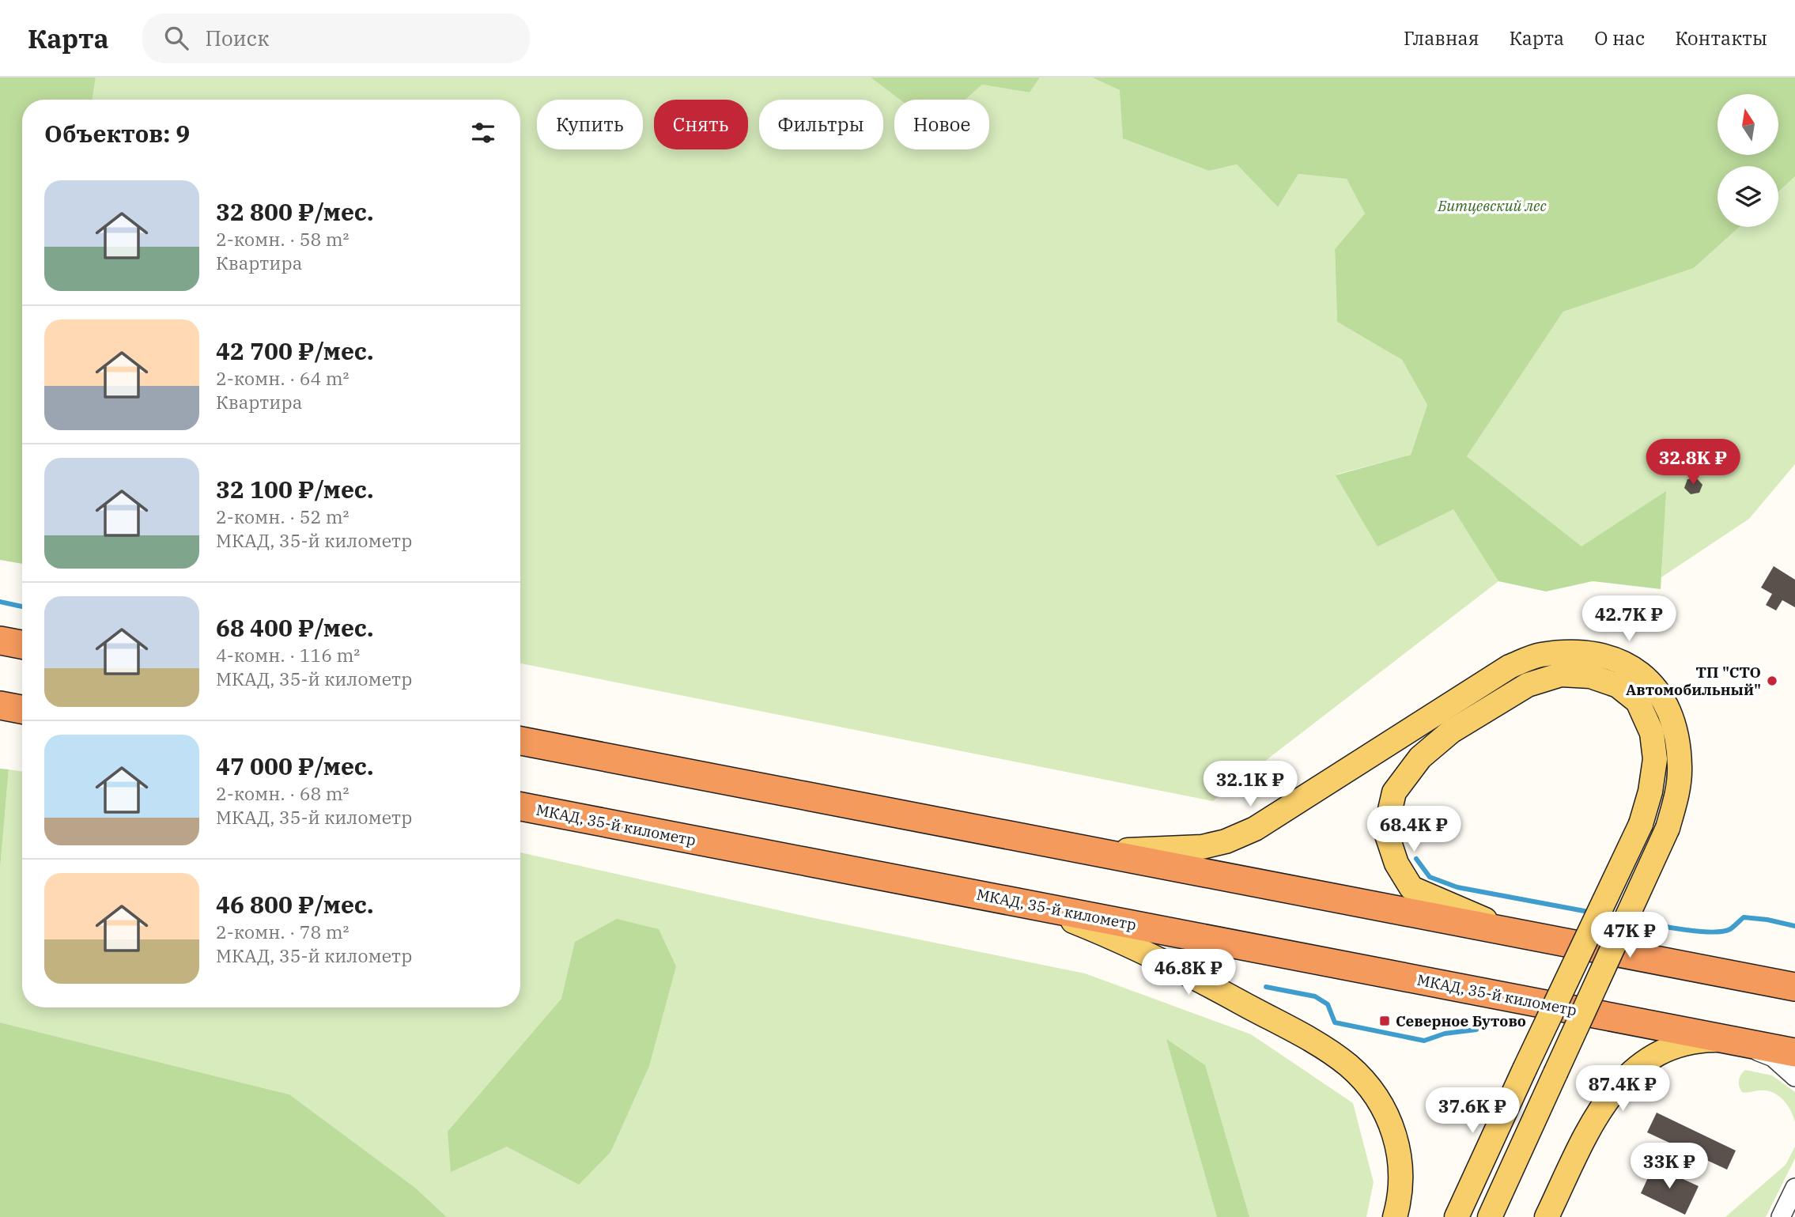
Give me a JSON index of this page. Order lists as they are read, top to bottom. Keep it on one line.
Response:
{"streets":{"highway":["МКАД, 35-й километр"]},"parks":["Битцевский лес"],"places":{"other":["ТП \"СТО Автомобильный\""],"transit":["Северное Бутово"]},"north":"top","page":{"header":"Карта","search":"Поиск","nav":["Главная","Карта","О нас","Контакты"],"chip":["Купить","Снять","Фильтры","Новое"],"heading":"Объектов: 9","list":[{"name":"32 800 ₽/мес.","note":"2-комн. · 58 m² · Квартира"},{"name":"42 700 ₽/мес.","note":"2-комн. · 64 m² · Квартира"},{"name":"32 100 ₽/мес.","note":"2-комн. · 52 m² · МКАД, 35-й километр"},{"name":"68 400 ₽/мес.","note":"4-комн. · 116 m² · МКАД, 35-й километр"},{"name":"47 000 ₽/мес.","note":"2-комн. · 68 m² · МКАД, 35-й километр"},{"name":"46 800 ₽/мес.","note":"2-комн. · 78 m² · МКАД, 35-й километр"}],"price":["32.8K ₽","42.7K ₽","32.1K ₽","68.4K ₽","47K ₽","46.8K ₽","87.4K ₽","37.6K ₽","33K ₽"]}}
